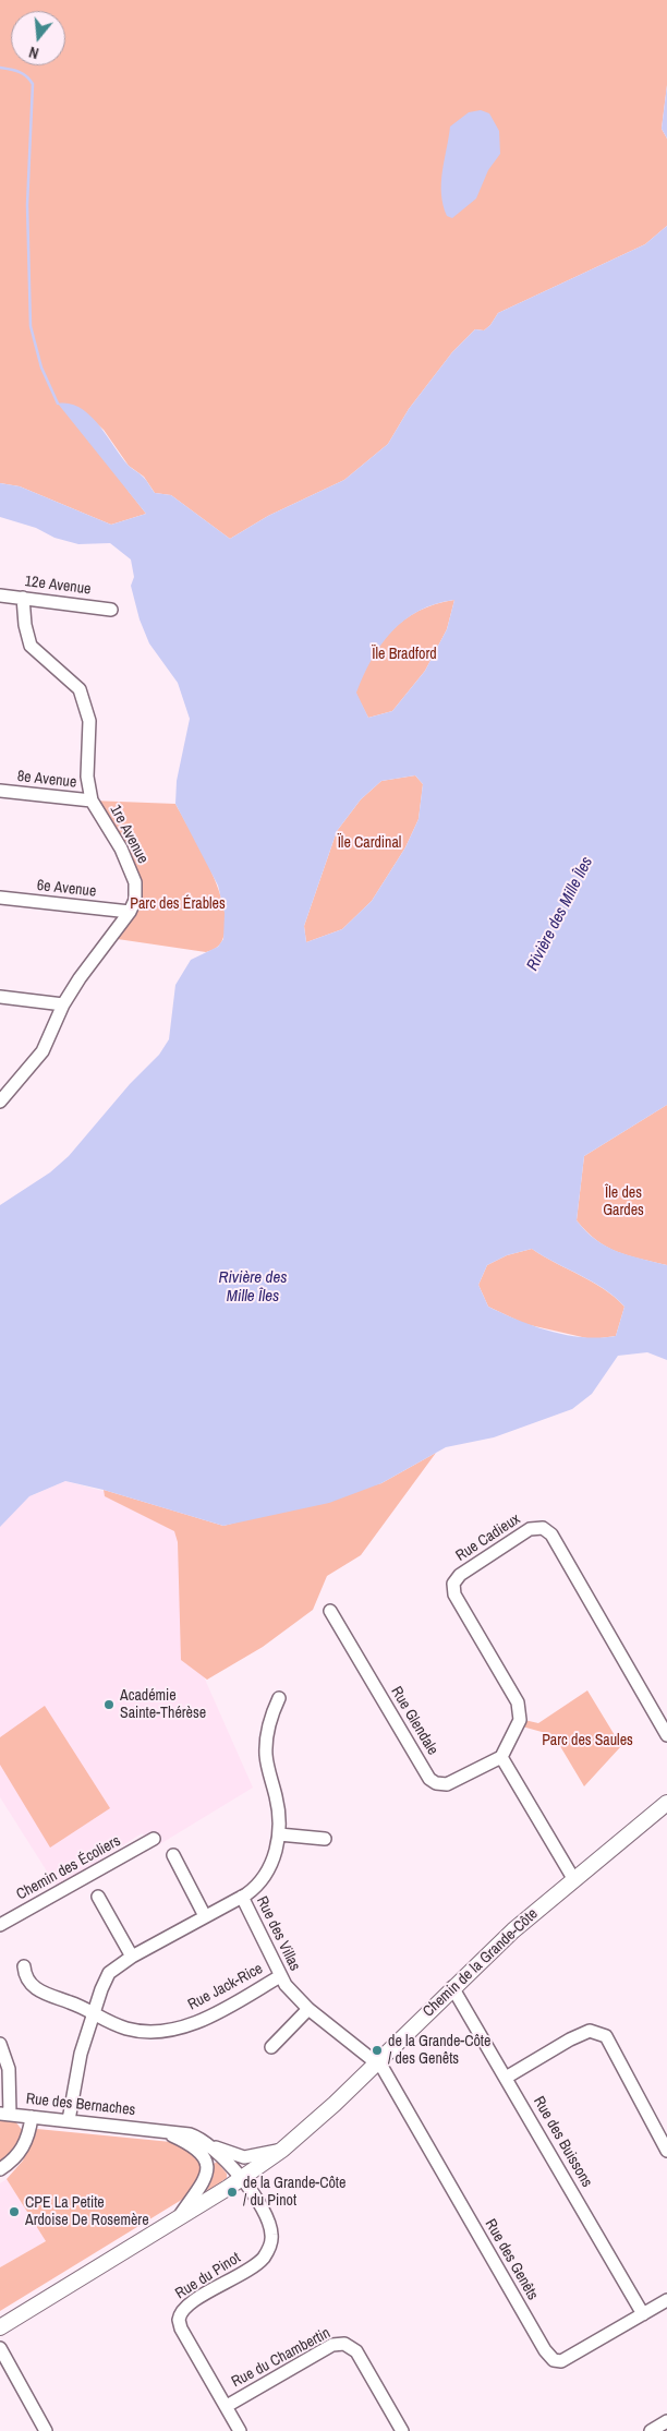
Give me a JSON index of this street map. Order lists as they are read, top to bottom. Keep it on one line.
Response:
{"streets":{"main road":["Chemin de la Grande-Côte"],"street":["12e Avenue","8e Avenue","1re Avenue","6e Avenue","Rue Cadieux","Rue Glendale","Chemin des Écoliers","Rue des Villas","Rue Jack-Rice","Rue des Bernaches","Rue des Buissons","Rue des Genêts","Rue du Pinot","Rue du Chambertin"]},"crossings":[["12e Avenue","1re Avenue"],["8e Avenue","1re Avenue"],["1re Avenue","6e Avenue"],["Rue Cadieux","Rue Glendale"],["Rue des Villas","Chemin de la Grande-Côte"],["Rue des Villas","Rue Jack-Rice"],["Rue des Villas","Rue des Bernaches"],["Rue des Villas","Rue des Genêts"],["Chemin de la Grande-Côte","Rue des Bernaches"],["Chemin de la Grande-Côte","Rue des Buissons"],["Chemin de la Grande-Côte","Rue des Genêts"],["Chemin de la Grande-Côte","Rue du Pinot"],["Rue des Bernaches","Rue du Pinot"],["Rue des Buissons","Rue des Genêts"],["Rue du Pinot","Rue du Chambertin"]],"water":["Rivière des Mille Îles"],"parks":["Ïle Bradford","Ïle Cardinal","Parc des Érables","Île des Gardes","Parc des Saules"],"places":["Académie Sainte-Thérèse","de la Grande-Côte / des Genêts","de la Grande-Côte / du Pinot","CPE La Petite Ardoise De Rosemère"],"north":"bottom"}
